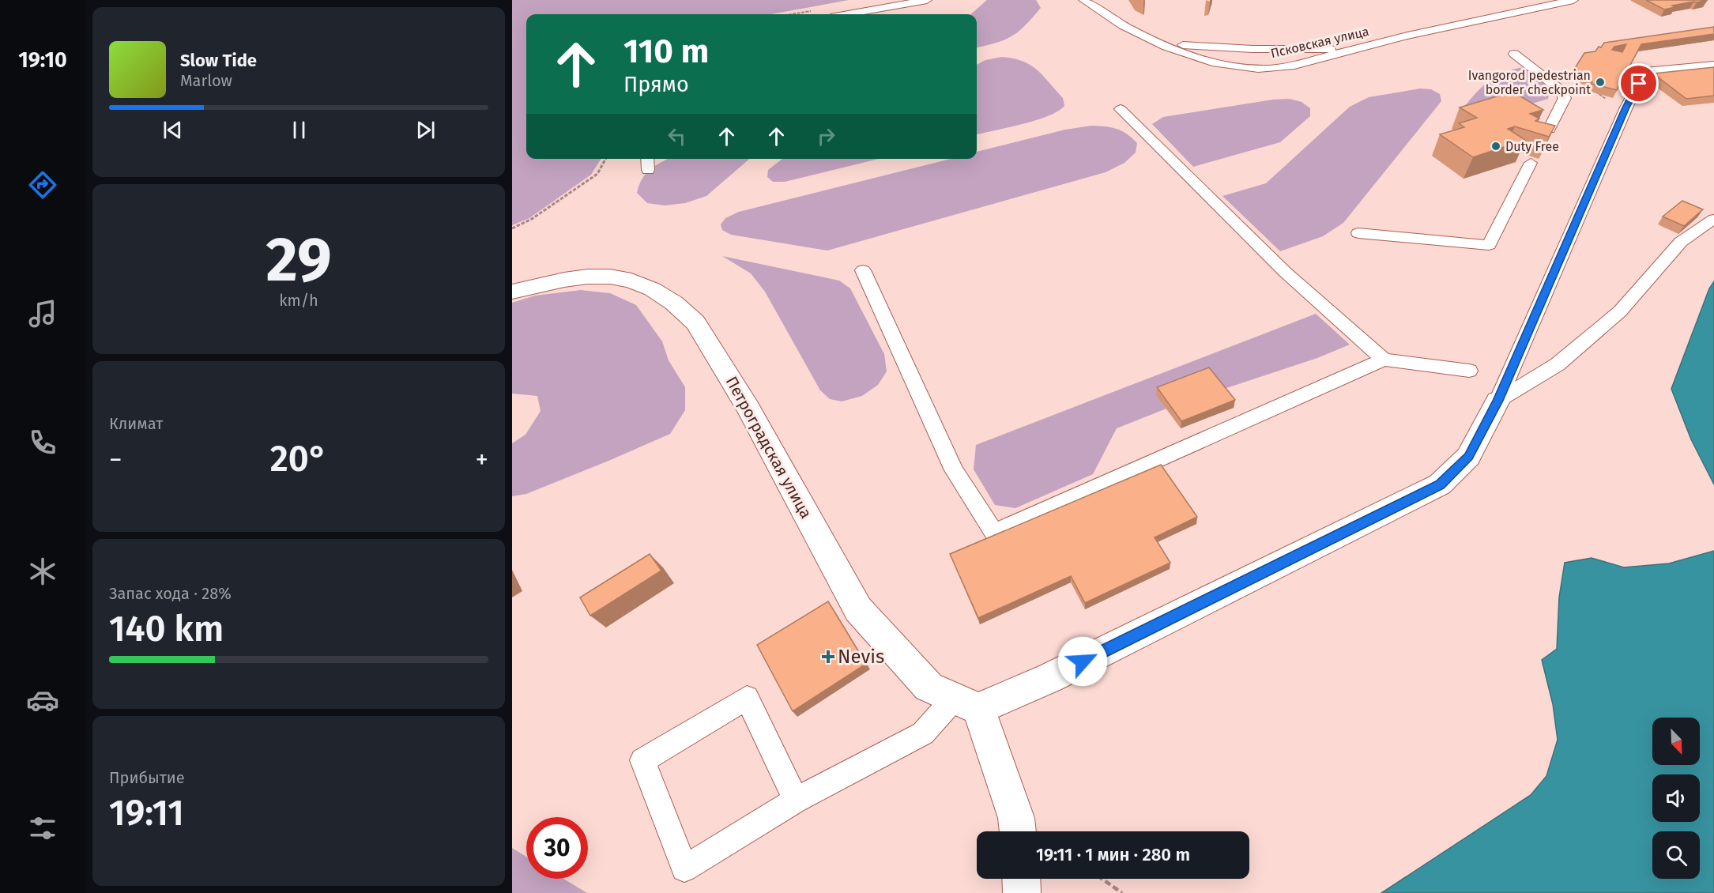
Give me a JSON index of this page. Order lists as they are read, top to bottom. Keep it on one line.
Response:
{"streets":{"street":["Петроградская улица"],"lane":["Псковская улица"]},"places":{"other":["Ivangorod pedestrian border checkpoint","Duty Free"],"health":["Nevis"]},"north":"bottom right","page":{"tabs":"19:10","turn":["110 m","Прямо"],"song":["Slow Tide","Marlow"],"tile":[["29","km/h"],"Климат",["Запас хода · 28%","140 km"],["Прибытие","19:11"]],"heat":["−","20°","+"],"limit":"30","trip":"19:11 · 1 мин · 280 m"}}
